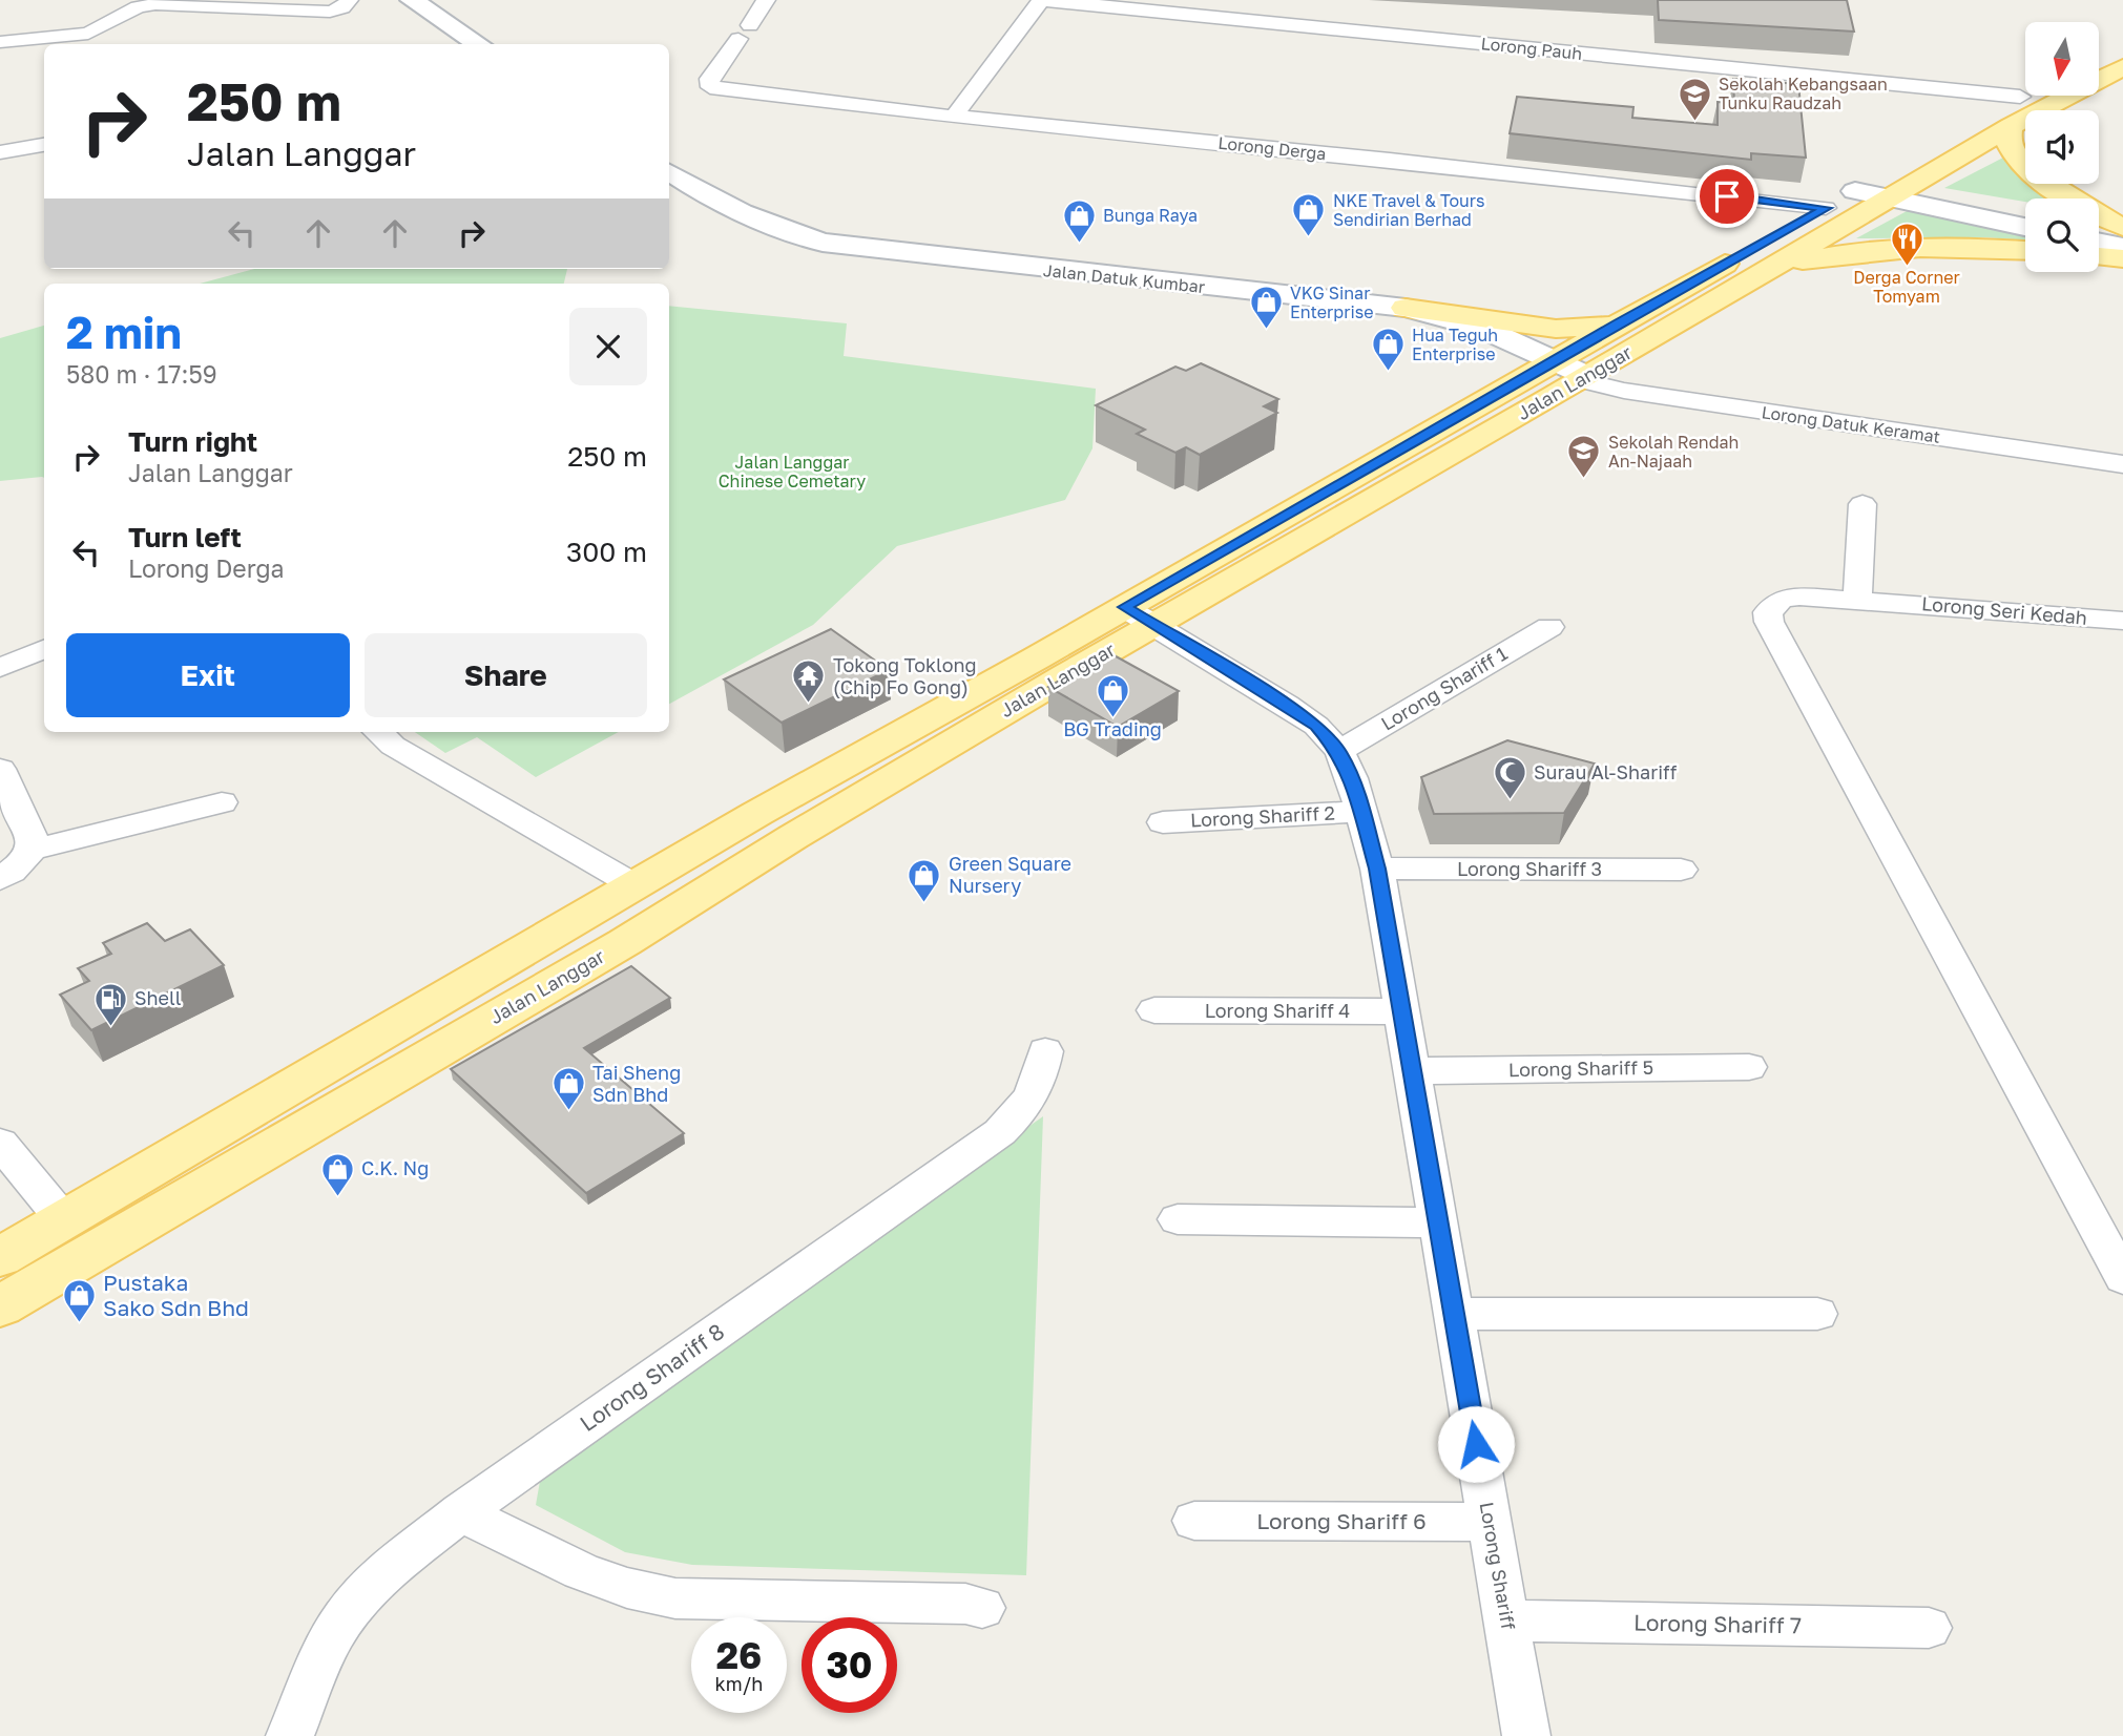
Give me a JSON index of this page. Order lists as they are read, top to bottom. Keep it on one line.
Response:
{"streets":{"main road":["Jalan Datuk Kumbar","Jalan Langgar"],"street":["Lorong Pauh","Lorong Derga","Lorong Datuk Keramat","Lorong Seri Kedah","Lorong Shariff 1","Lorong Shariff 2","Lorong Shariff 3","Lorong Shariff 4","Lorong Shariff 5","Lorong Shariff 8","Lorong Shariff 6","Lorong Shariff","Lorong Shariff 7"]},"crossings":[["Lorong Pauh","Jalan Langgar"],["Lorong Derga","Jalan Langgar"],["Jalan Datuk Kumbar","Jalan Langgar"],["Jalan Datuk Kumbar","Lorong Datuk Keramat"],["Jalan Langgar","Lorong Datuk Keramat"],["Jalan Langgar","Lorong Shariff"],["Lorong Shariff 1","Lorong Shariff"],["Lorong Shariff 2","Lorong Shariff"],["Lorong Shariff 3","Lorong Shariff"],["Lorong Shariff 4","Lorong Shariff"],["Lorong Shariff 5","Lorong Shariff"],["Lorong Shariff 6","Lorong Shariff"],["Lorong Shariff","Lorong Shariff 7"]],"parks":["Jalan Langgar Chinese Cemetary"],"places":{"school or university":["Sekolah Kebangsaan Tunku Raudzah","Sekolah Rendah An-Najaah"],"shop":["NKE Travel & Tours Sendirian Berhad","Bunga Raya","VKG Sinar Enterprise","Hua Teguh Enterprise","BG Trading","Green Square Nursery","Tai Sheng Sdn Bhd","C.K. Ng","Pustaka Sako Sdn Bhd"],"restaurant":["Derga Corner Tomyam"],"temple":["Tokong Toklong (Chip Fo Gong)"],"mosque":["Surau Al-Shariff"],"fuel station":["Shell"]},"north":"bottom","page":{"turn":["250 m","Jalan Langgar"],"heading":["2 min","580 m · 17:59"],"list":[{"name":"Turn right","note":"Jalan Langgar","value":"250 m"},{"name":"Turn left","note":"Lorong Derga","value":"300 m"}],"buttons":["Exit","Share"],"speed":"26 km/h","limit":"30"}}
